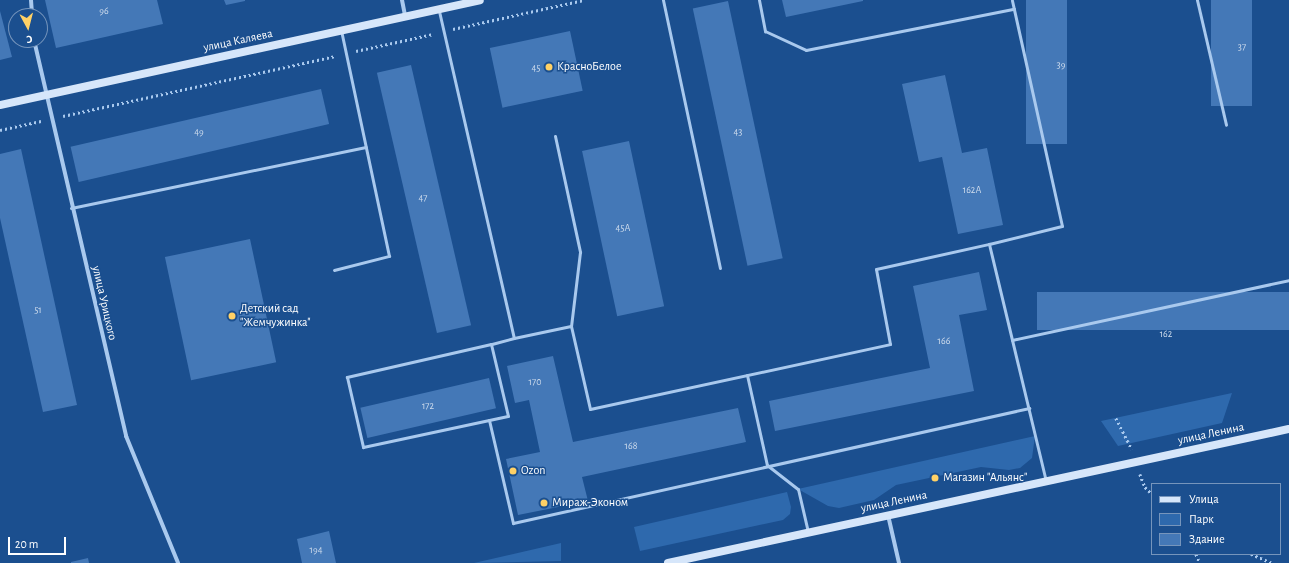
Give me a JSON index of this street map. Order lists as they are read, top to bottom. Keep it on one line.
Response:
{"streets":{"street":["улица Каляева","улица Урицкого","улица Ленина"]},"crossings":[["улица Каляева","улица Урицкого"]],"places":["КрасноБелое","Детский сад \"Жемчужинка\"","Ozon","Магазин \"Альянс\"","Мираж-Эконом"],"house_numbers":["96","37","39","45","49","43","162А","47","45А","51","162","166","170","172","168","194"],"legend":["Улица","Парк","Здание"],"scale_bar":"20 m","north":"bottom"}
